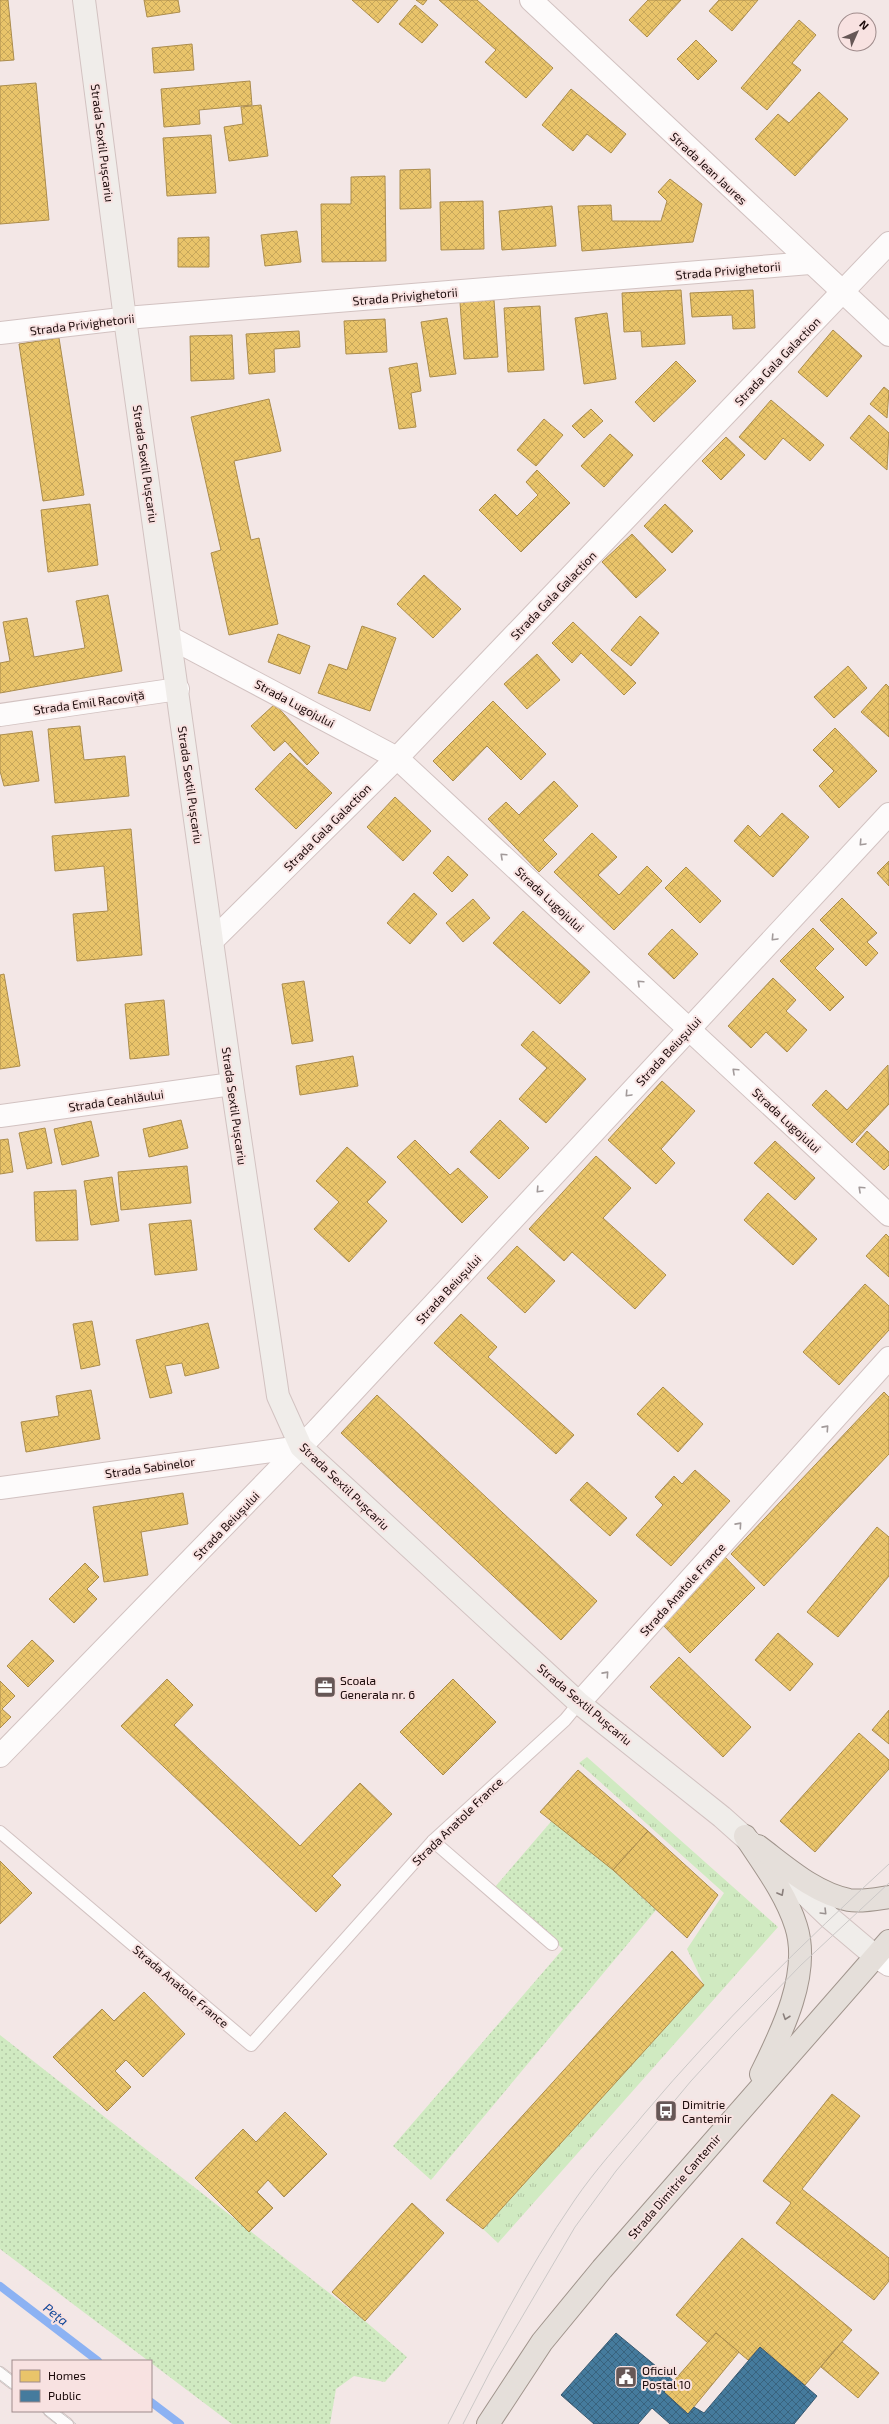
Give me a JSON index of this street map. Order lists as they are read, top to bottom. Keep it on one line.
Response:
{"streets":{"main road":["Strada Dimitrie Cantemir"],"street":["Strada Sextil Pușcariu","Strada Jean Jaures","Strada Privighetorii","Strada Gala Galaction","Strada Emil Racoviță","Strada Lugojului","Strada Beiușului","Strada Ceahlăului","Strada Sabinelor","Strada Anatole France"]},"crossings":[["Strada Sextil Pușcariu","Strada Privighetorii"],["Strada Sextil Pușcariu","Strada Gala Galaction"],["Strada Sextil Pușcariu","Strada Emil Racoviță"],["Strada Sextil Pușcariu","Strada Lugojului"],["Strada Sextil Pușcariu","Strada Beiușului"],["Strada Sextil Pușcariu","Strada Ceahlăului"],["Strada Sextil Pușcariu","Strada Sabinelor"],["Strada Sextil Pușcariu","Strada Anatole France"],["Strada Sextil Pușcariu","Strada Dimitrie Cantemir"],["Strada Jean Jaures","Strada Privighetorii"],["Strada Jean Jaures","Strada Gala Galaction"],["Strada Gala Galaction","Strada Lugojului"],["Strada Lugojului","Strada Beiușului"],["Strada Beiușului","Strada Sabinelor"]],"one_way":["Strada Lugojului","Strada Beiușului","Strada Anatole France"],"water":["Peța"],"places":{"office":["Scoala Generala nr. 6"],"bus stop":["Dimitrie Cantemir"],"public building":["Oficiul Poștal 10"]},"legend":["Homes","Public"],"north":"top right"}
